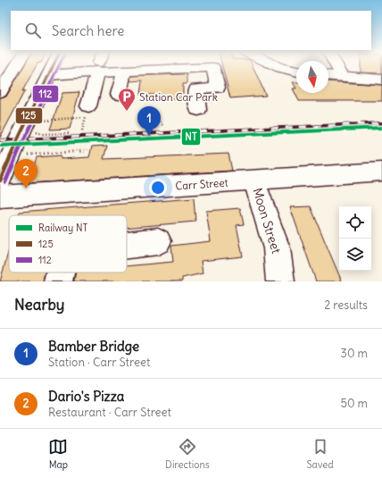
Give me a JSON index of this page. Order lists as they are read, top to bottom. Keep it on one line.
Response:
{"streets":{"street":["Carr Street","Moon Street"]},"crossings":[["Carr Street","Moon Street"]],"places":{"parking":["Station Car Park"]},"lines":["transit line 125","transit line 112","rail line NT"],"legend":["Railway NT","125","112"],"north":"bottom","page":{"search":"Search here","pins":["1","2"],"heading":["Nearby","2 results"],"list":[{"mark":"1","name":"Bamber Bridge","note":"Station · Carr Street","value":"30 m"},{"mark":"2","name":"Dario's Pizza","note":"Restaurant · Carr Street","value":"50 m"}],"nav":["Map","Directions","Saved"]}}
